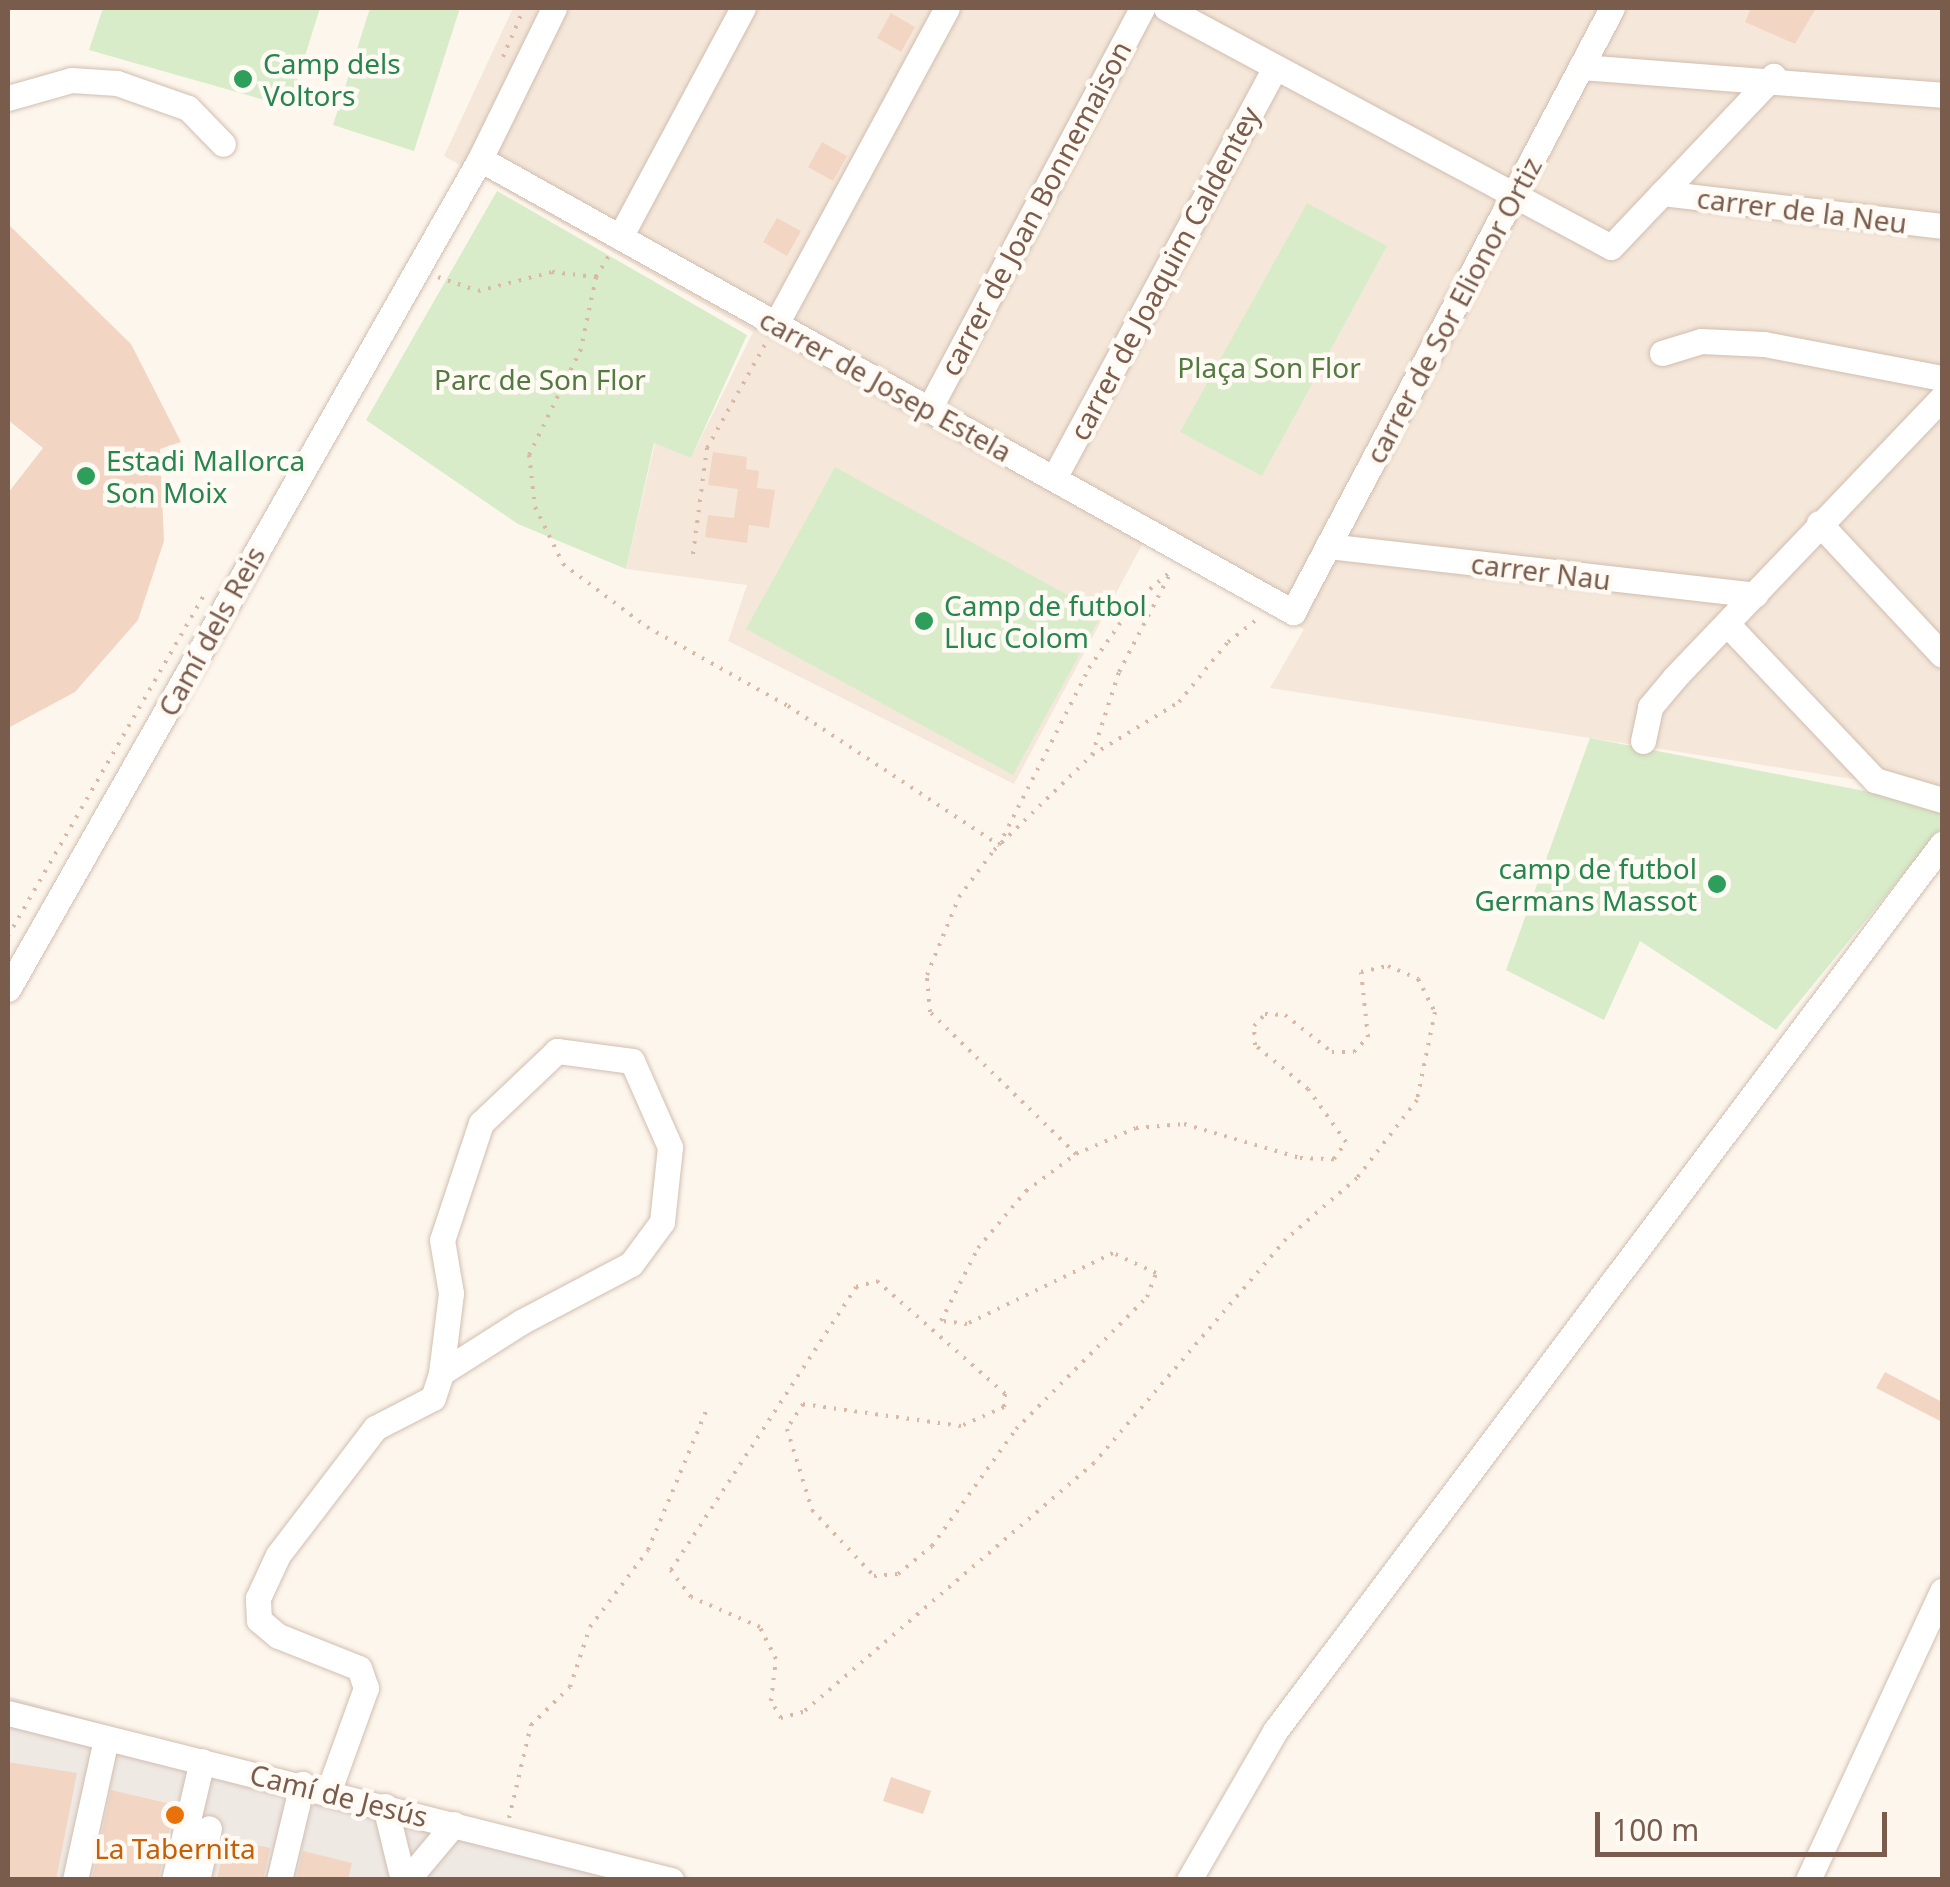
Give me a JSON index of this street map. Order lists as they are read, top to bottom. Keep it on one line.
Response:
{"streets":{"street":["carrer de Joan Bonnemaison","carrer de la Neu","carrer de Joaquim Caldentey","carrer de Sor Elionor Ortiz","carrer de Josep Estela","carrer Nau","Camí dels Reis","Camí de Jesús"]},"crossings":[["carrer de Joan Bonnemaison","carrer de Josep Estela"],["carrer de Joaquim Caldentey","carrer de Josep Estela"],["carrer de Sor Elionor Ortiz","carrer de Josep Estela"],["carrer de Sor Elionor Ortiz","carrer Nau"],["carrer de Josep Estela","Camí dels Reis"]],"parks":["Plaça Son Flor","Parc de Son Flor"],"places":["Camp dels Voltors","Estadi Mallorca Son Moix","Camp de futbol Lluc Colom","camp de futbol Germans Massot","La Tabernita"],"scale_bar":"100 m"}
